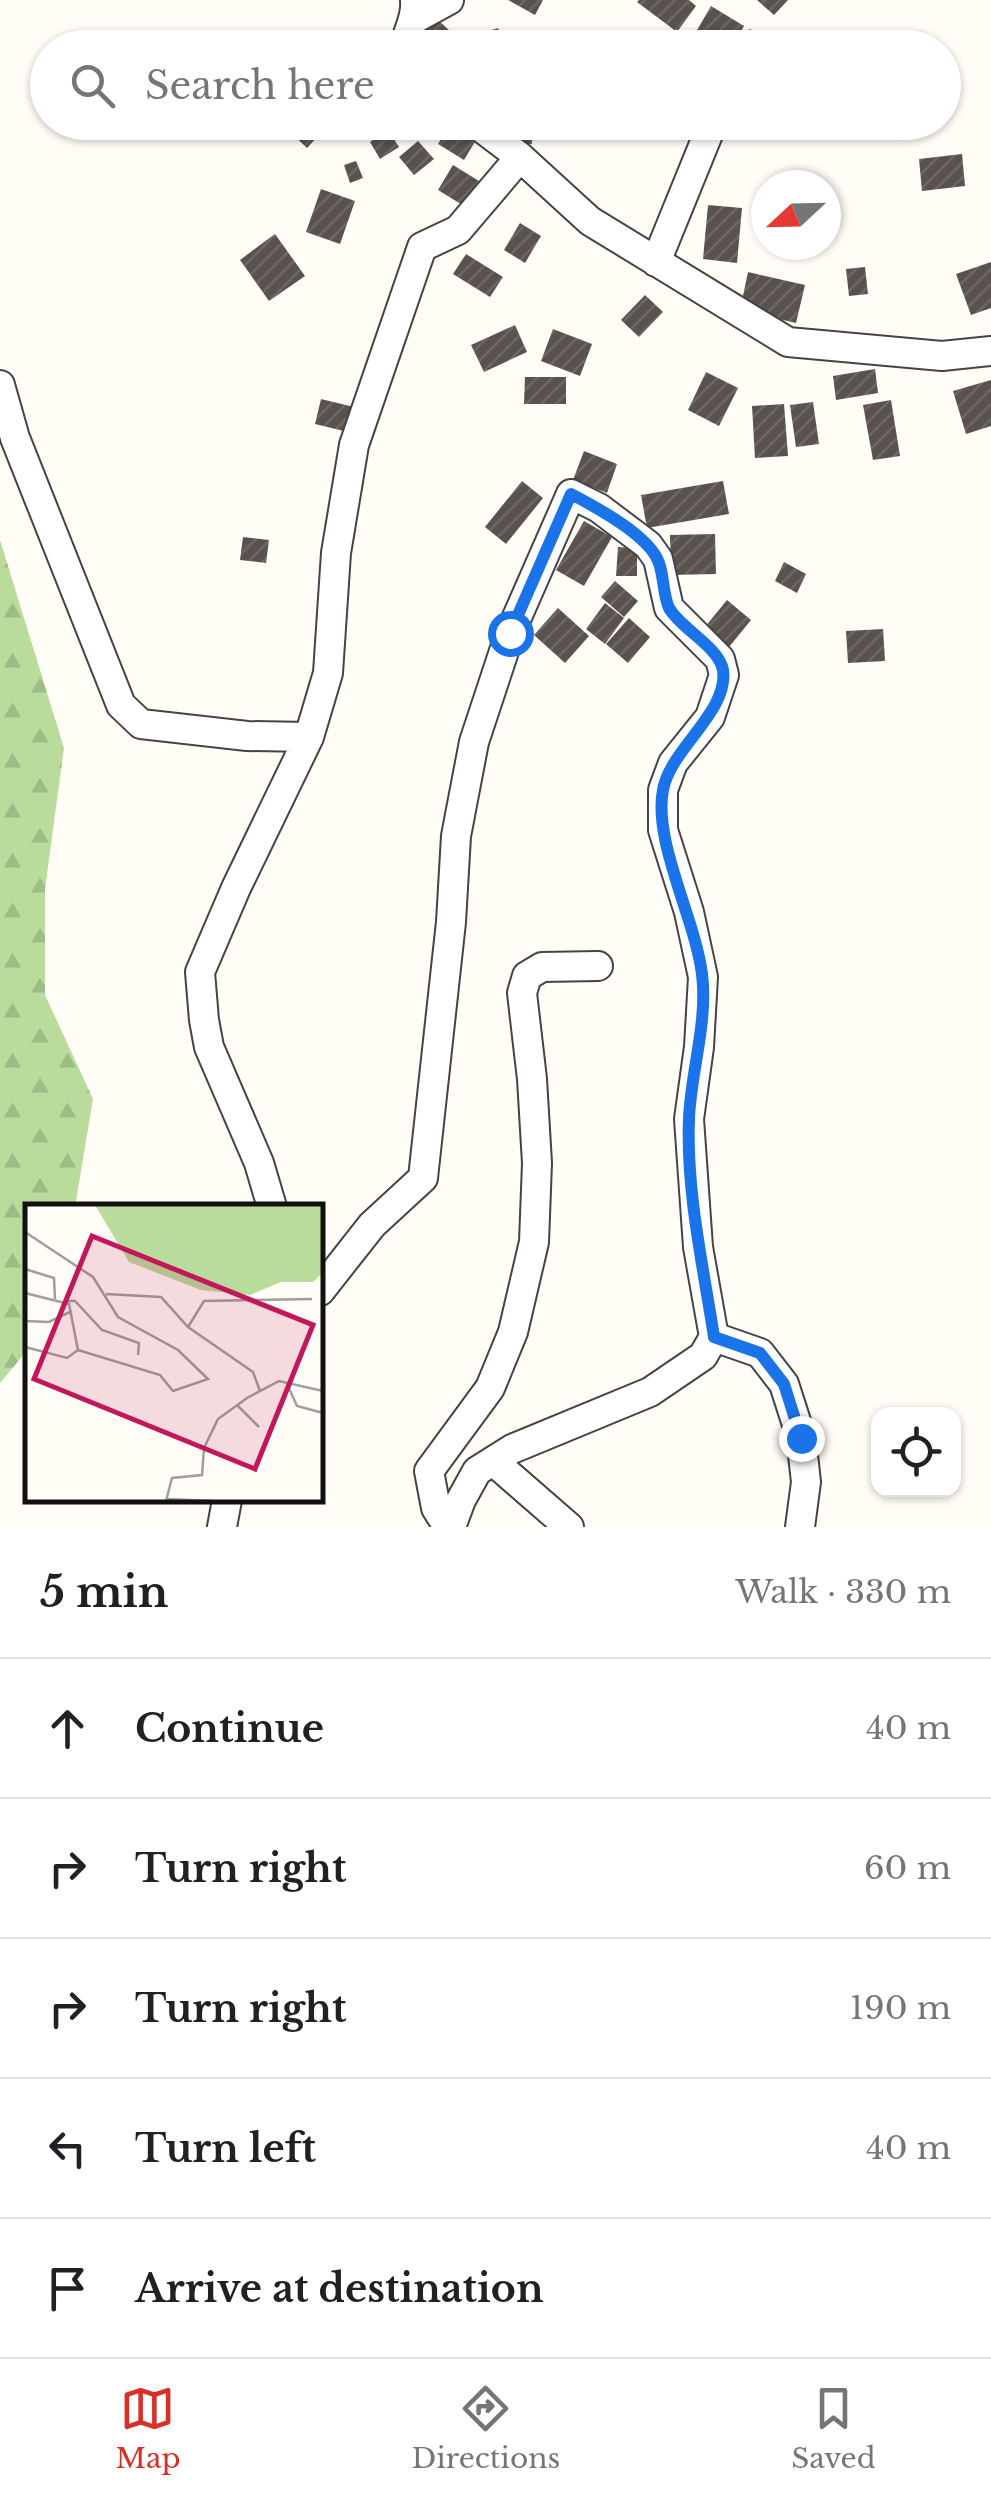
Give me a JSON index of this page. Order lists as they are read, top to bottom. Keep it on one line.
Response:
{"north":"left","page":{"search":"Search here","heading":["5 min","Walk · 330 m"],"list":[["Continue","40 m"],["Turn right","60 m"],["Turn right","190 m"],["Turn left","40 m"],"Arrive at destination"],"nav":["Map","Directions","Saved"]}}
